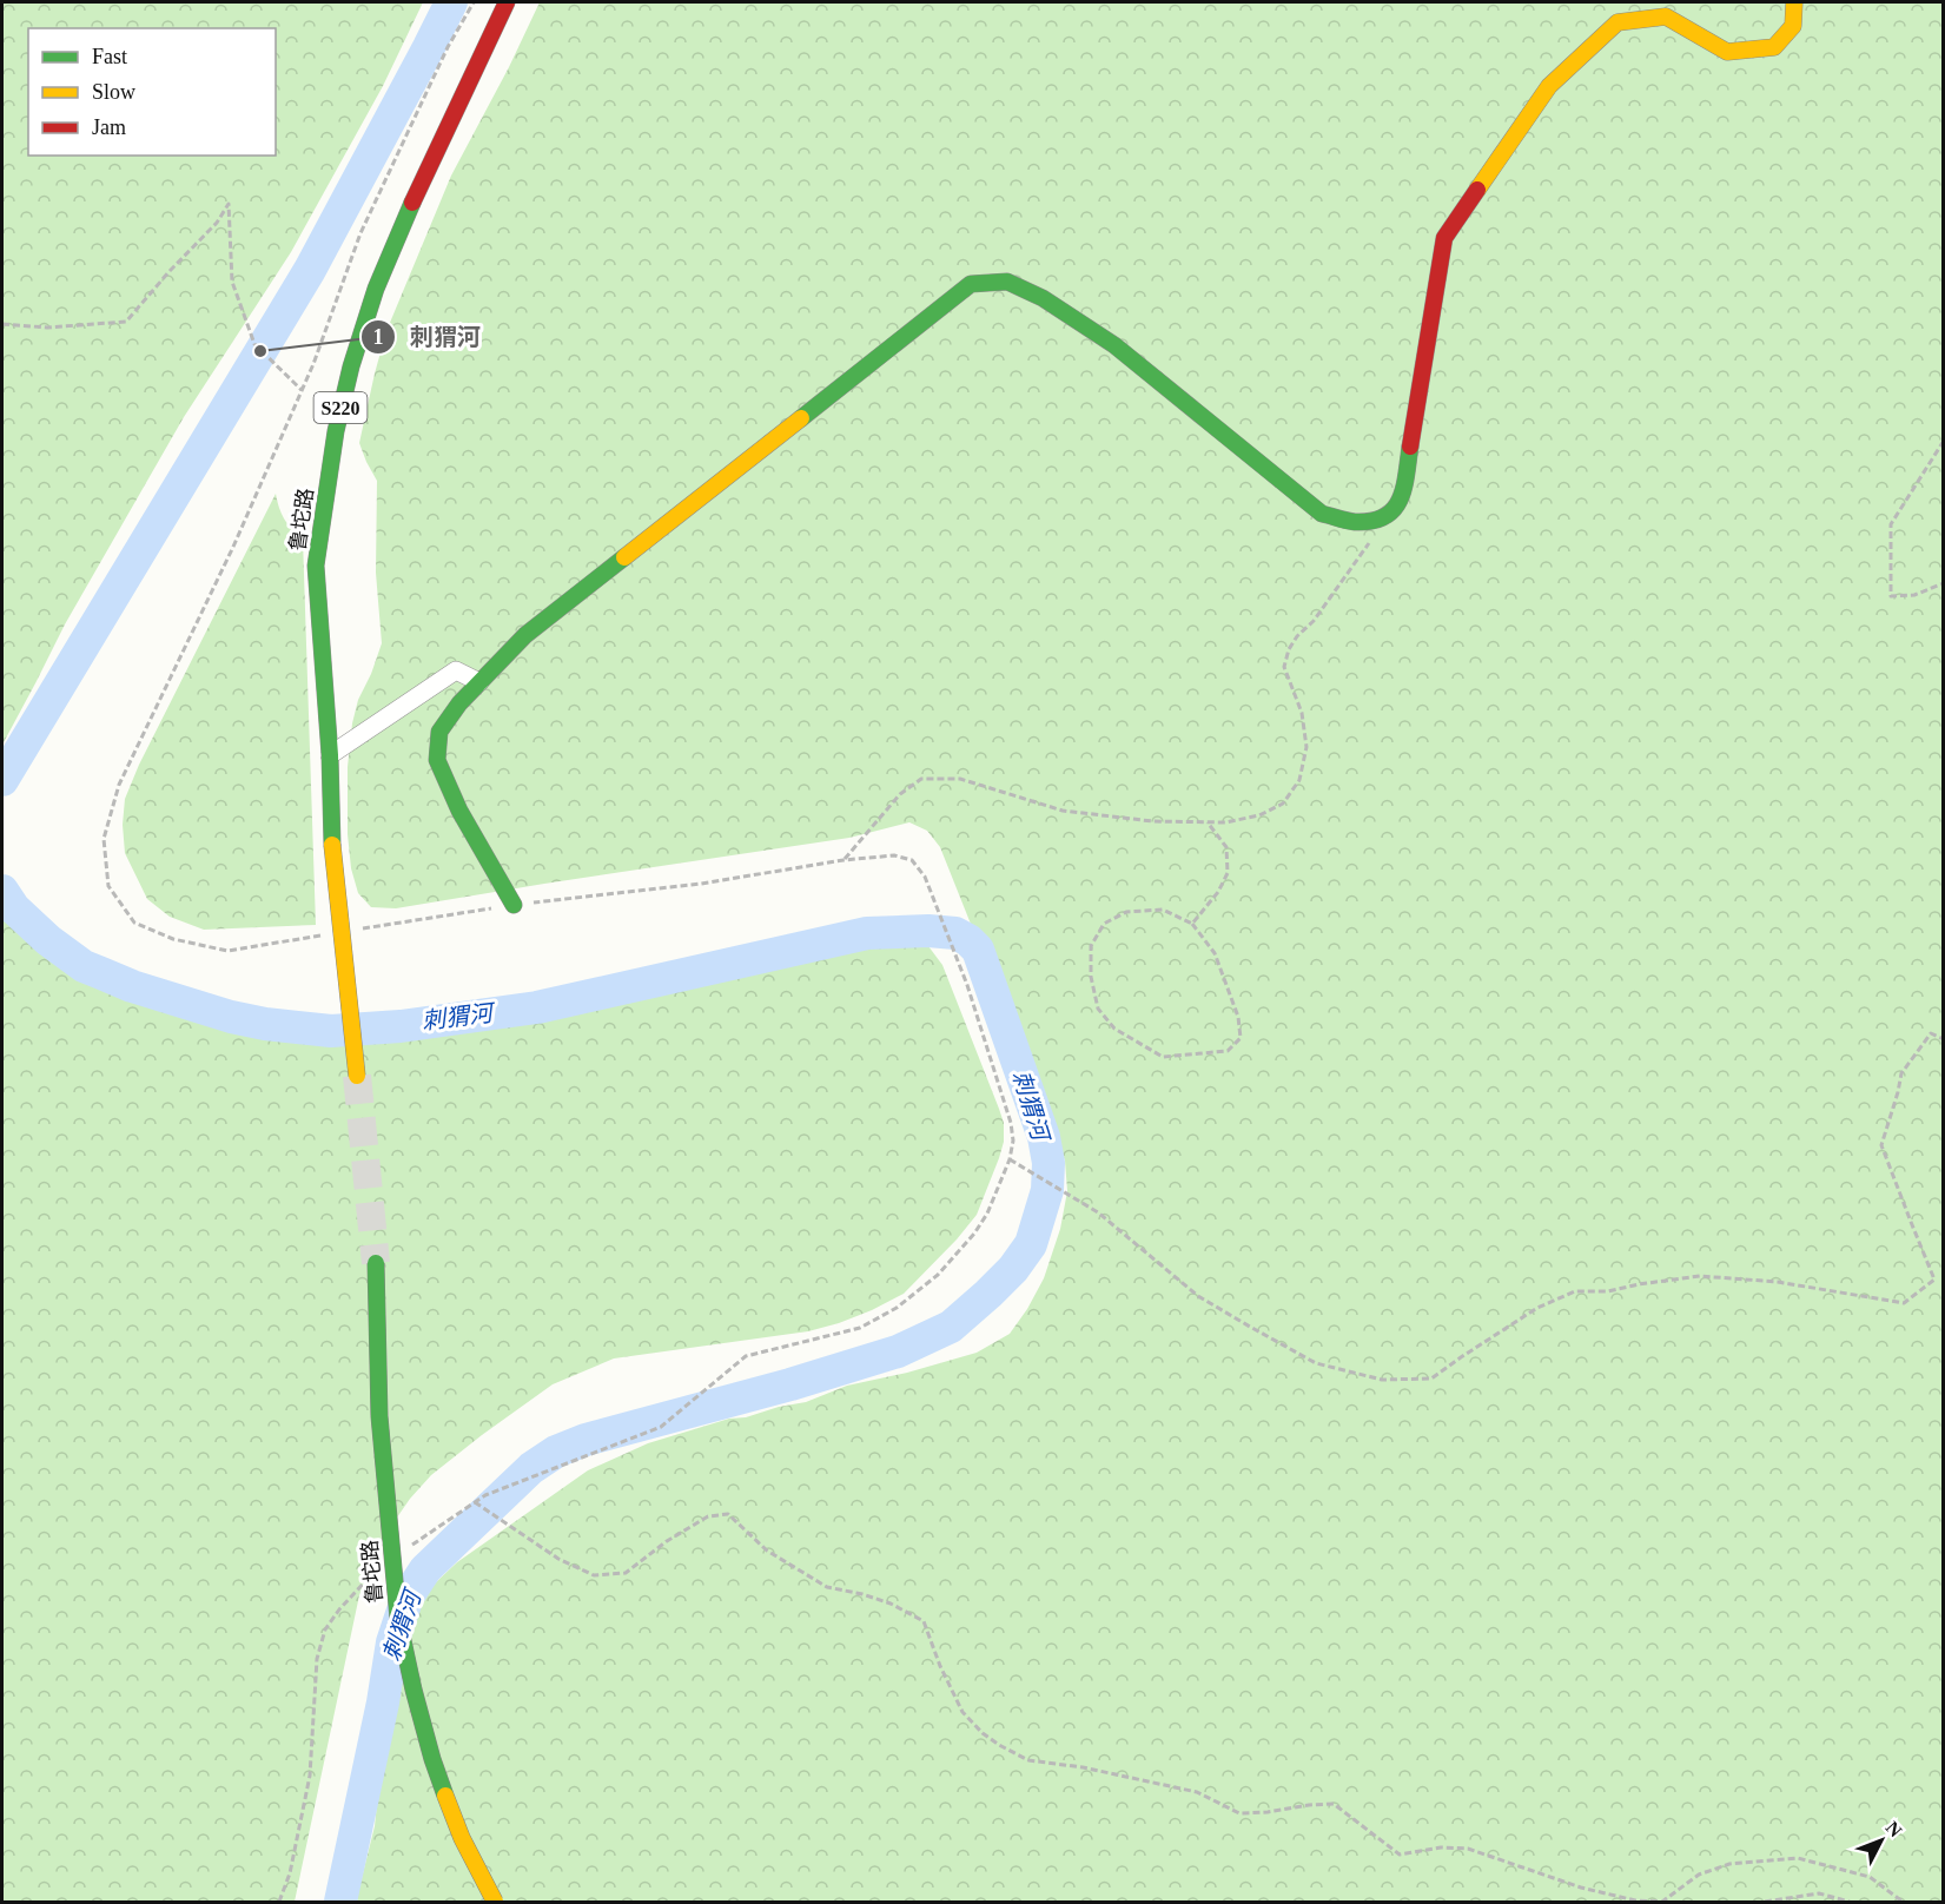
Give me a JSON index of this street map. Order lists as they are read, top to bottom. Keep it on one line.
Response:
{"streets":{"street":["S220","鲁坨路"]},"water":["刺猬河"],"places":["刺猬河"],"legend":["Fast","Slow","Jam"],"north":"top right"}
